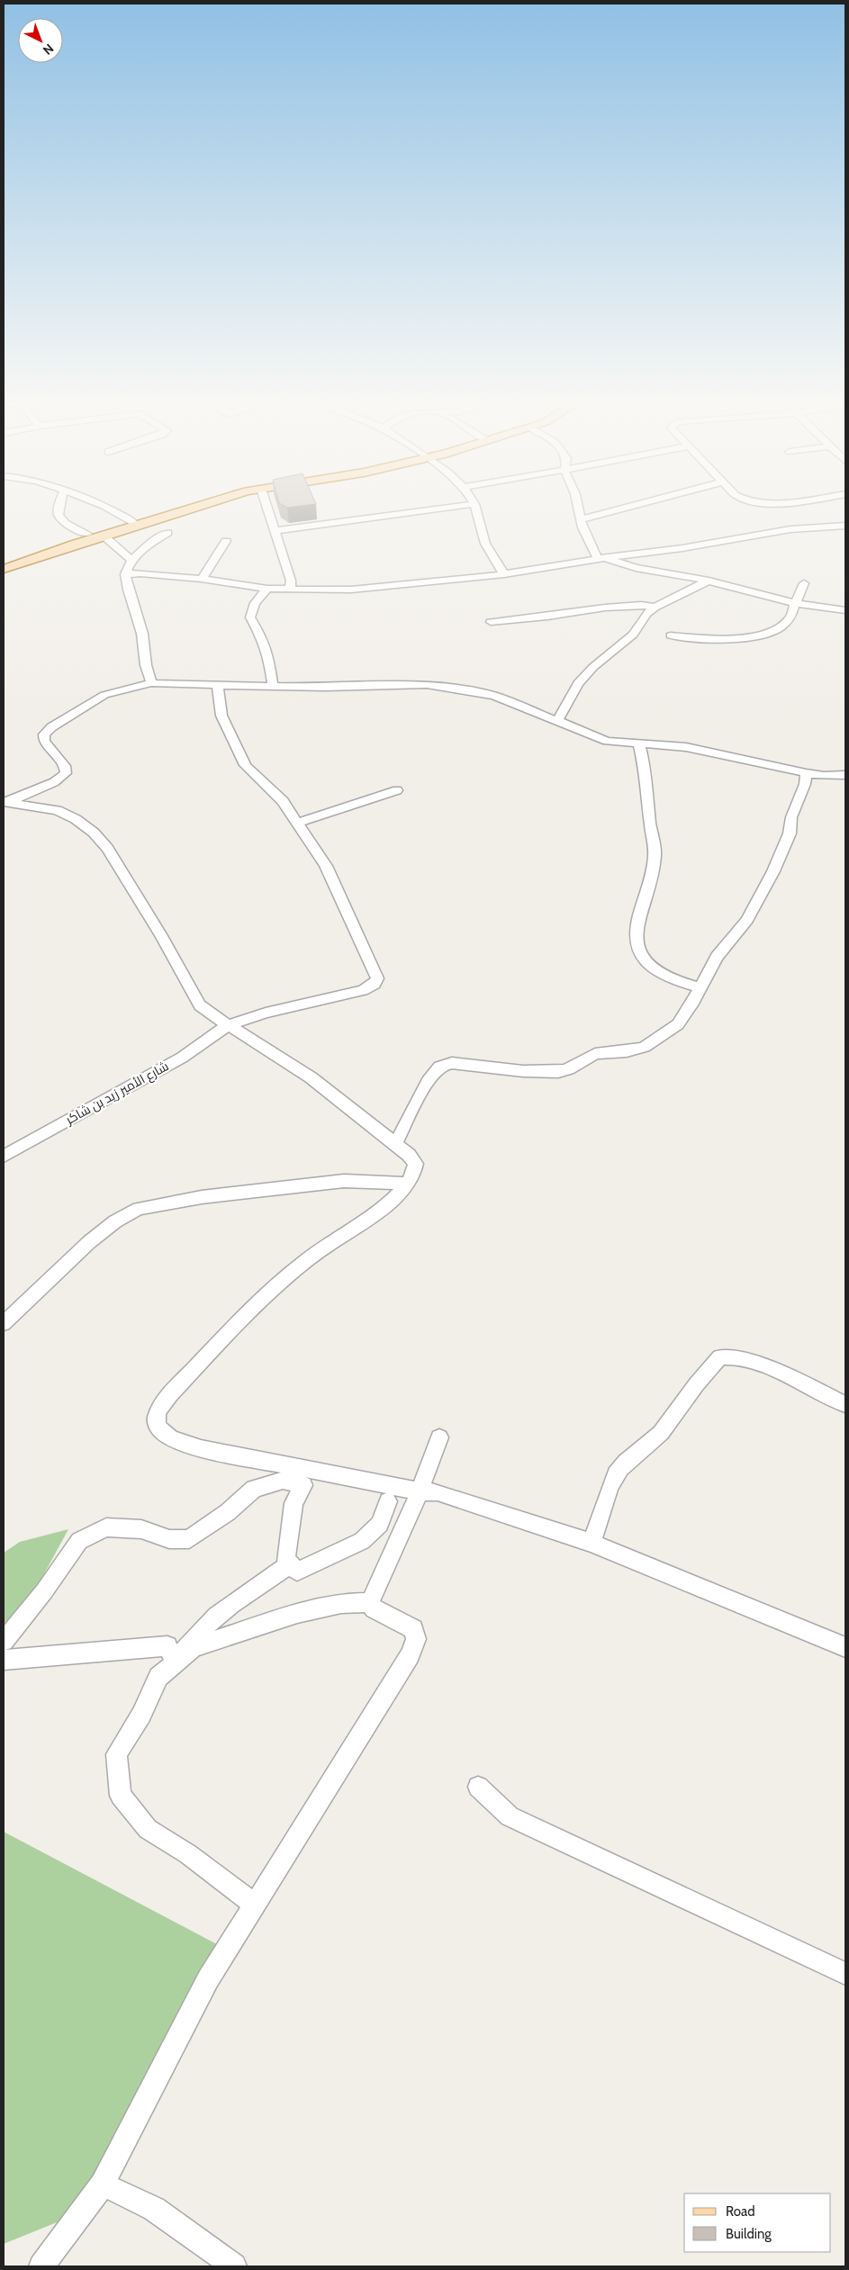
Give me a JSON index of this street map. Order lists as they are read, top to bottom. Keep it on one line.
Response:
{"streets":{"street":["شارع الأمير زيد بن شاكر"]},"legend":["Road","Building"],"north":"bottom right"}
